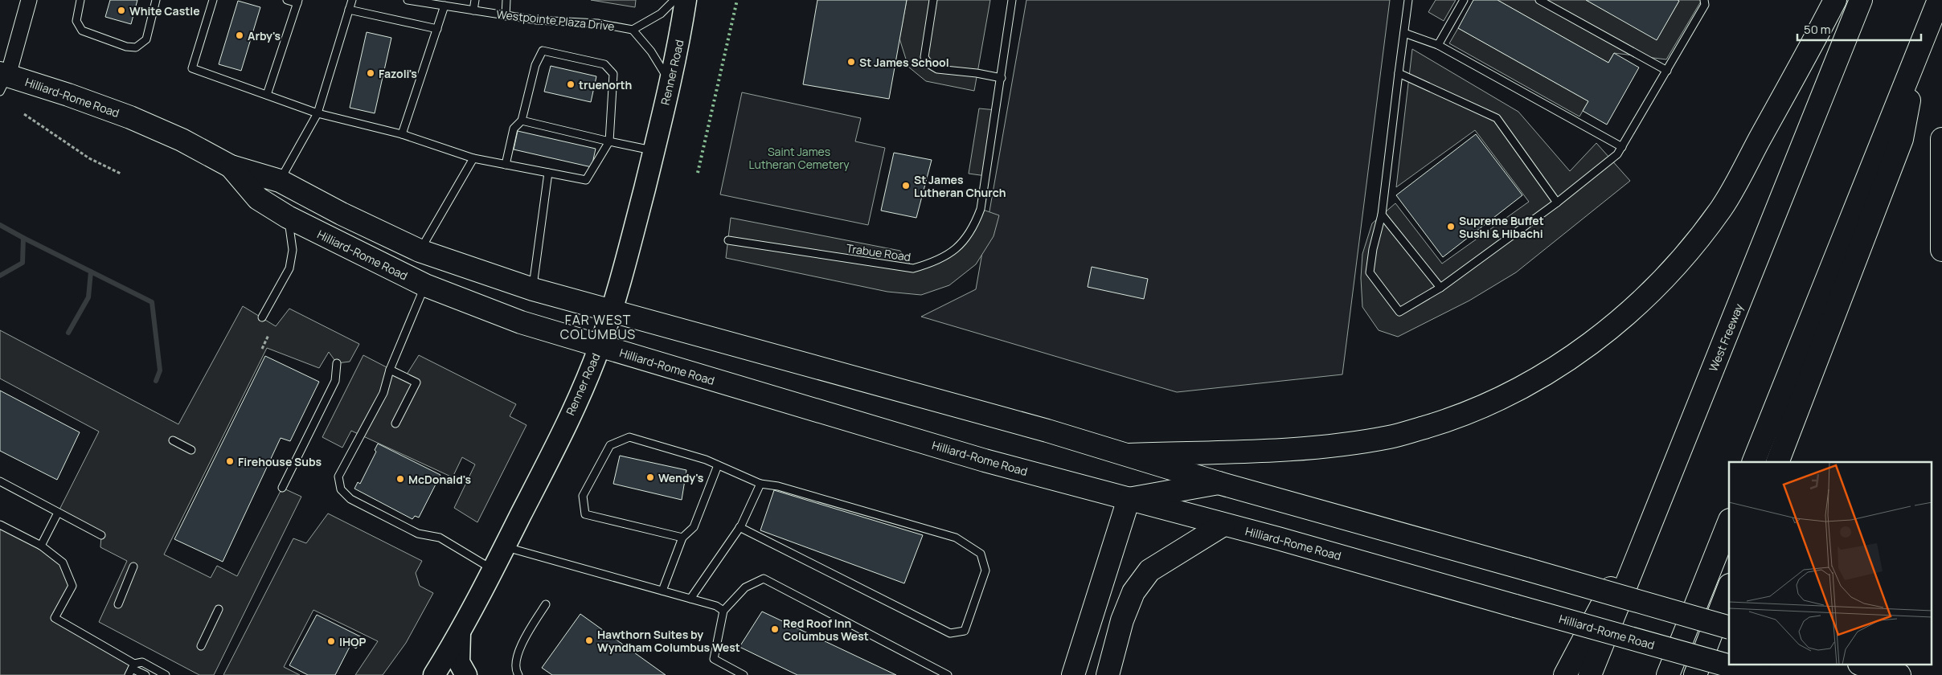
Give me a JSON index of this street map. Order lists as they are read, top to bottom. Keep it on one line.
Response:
{"streets":{"main road":["Renner Road","Hilliard-Rome Road","West Freeway"],"lane":["Westpointe Plaza Drive","Trabue Road"]},"crossings":[["Renner Road","Hilliard-Rome Road"]],"districts":["FAR WEST COLUMBUS"],"parks":["Saint James Lutheran Cemetery"],"places":["White Castle","Arby's","St James School","Fazoli's","truenorth","St James Lutheran Church","Supreme Buffet Sushi & Hibachi","Firehouse Subs","Wendy's","McDonald's","Red Roof Inn Columbus West","Hawthorn Suites by Wyndham Columbus West","IHOP"],"scale_bar":"50 m"}
